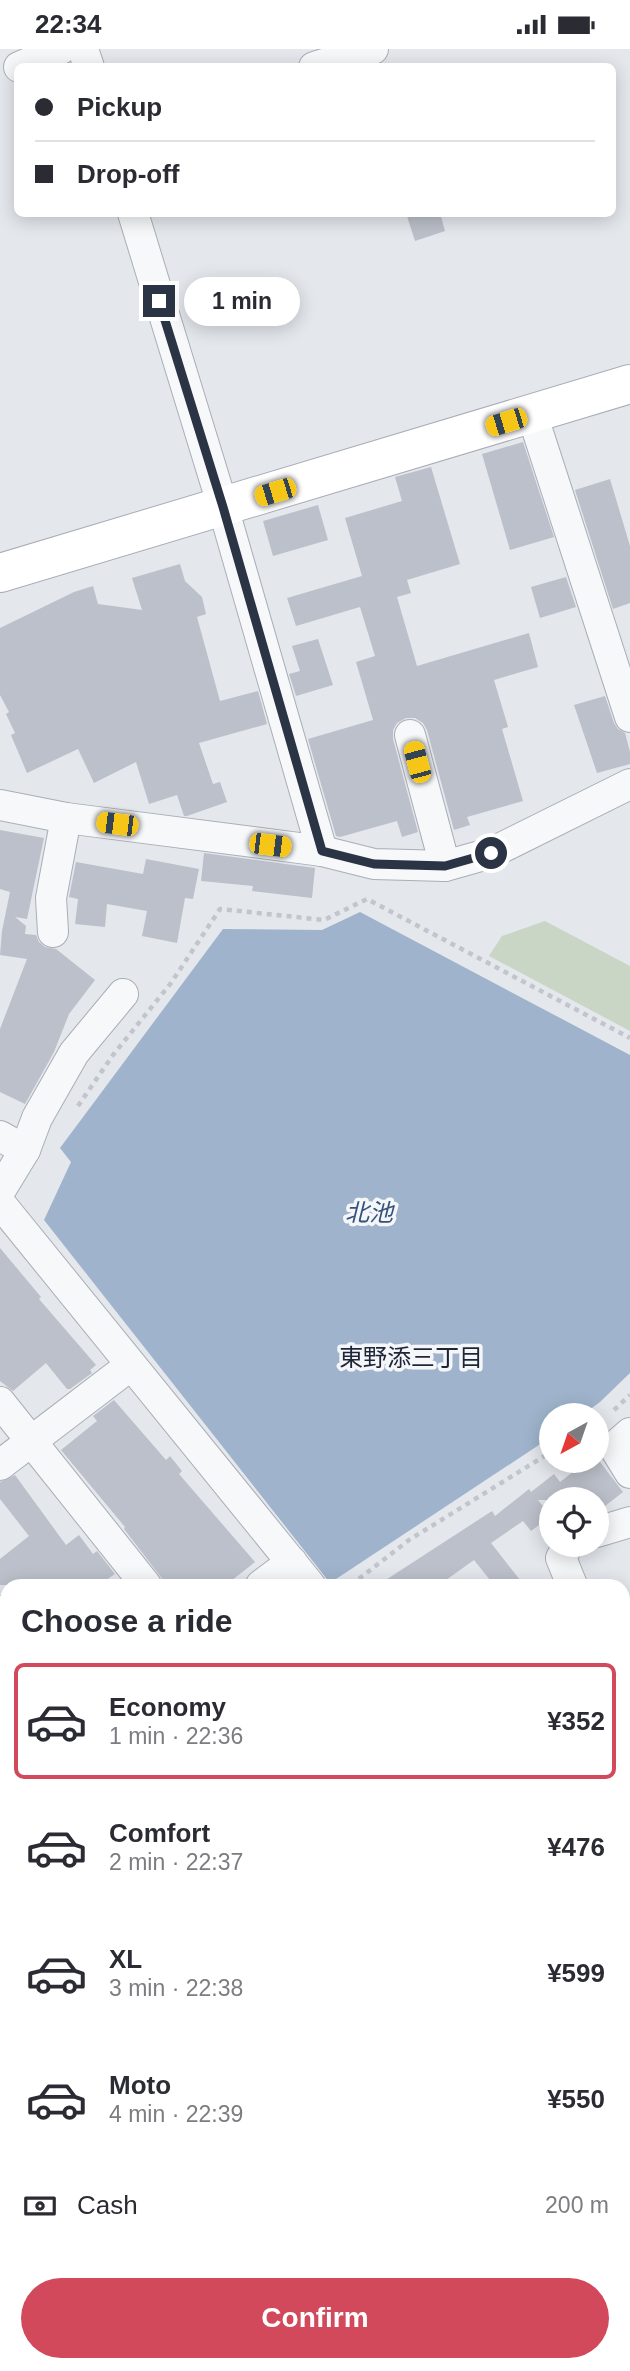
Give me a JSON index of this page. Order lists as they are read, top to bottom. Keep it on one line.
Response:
{"districts":["東野添三丁目"],"water":["北池"],"north":"bottom left","page":{"status":"22:34","banner":["Pickup","Drop-off"],"bubble":"1 min","heading":"Choose a ride","list":[{"name":"Economy","note":"1 min · 22:36","value":"¥352"},{"name":"Comfort","note":"2 min · 22:37","value":"¥476"},{"name":"XL","note":"3 min · 22:38","value":"¥599"},{"name":"Moto","note":"4 min · 22:39","value":"¥550"}],"pay":["Cash","200 m"],"buttons":"Confirm"}}
